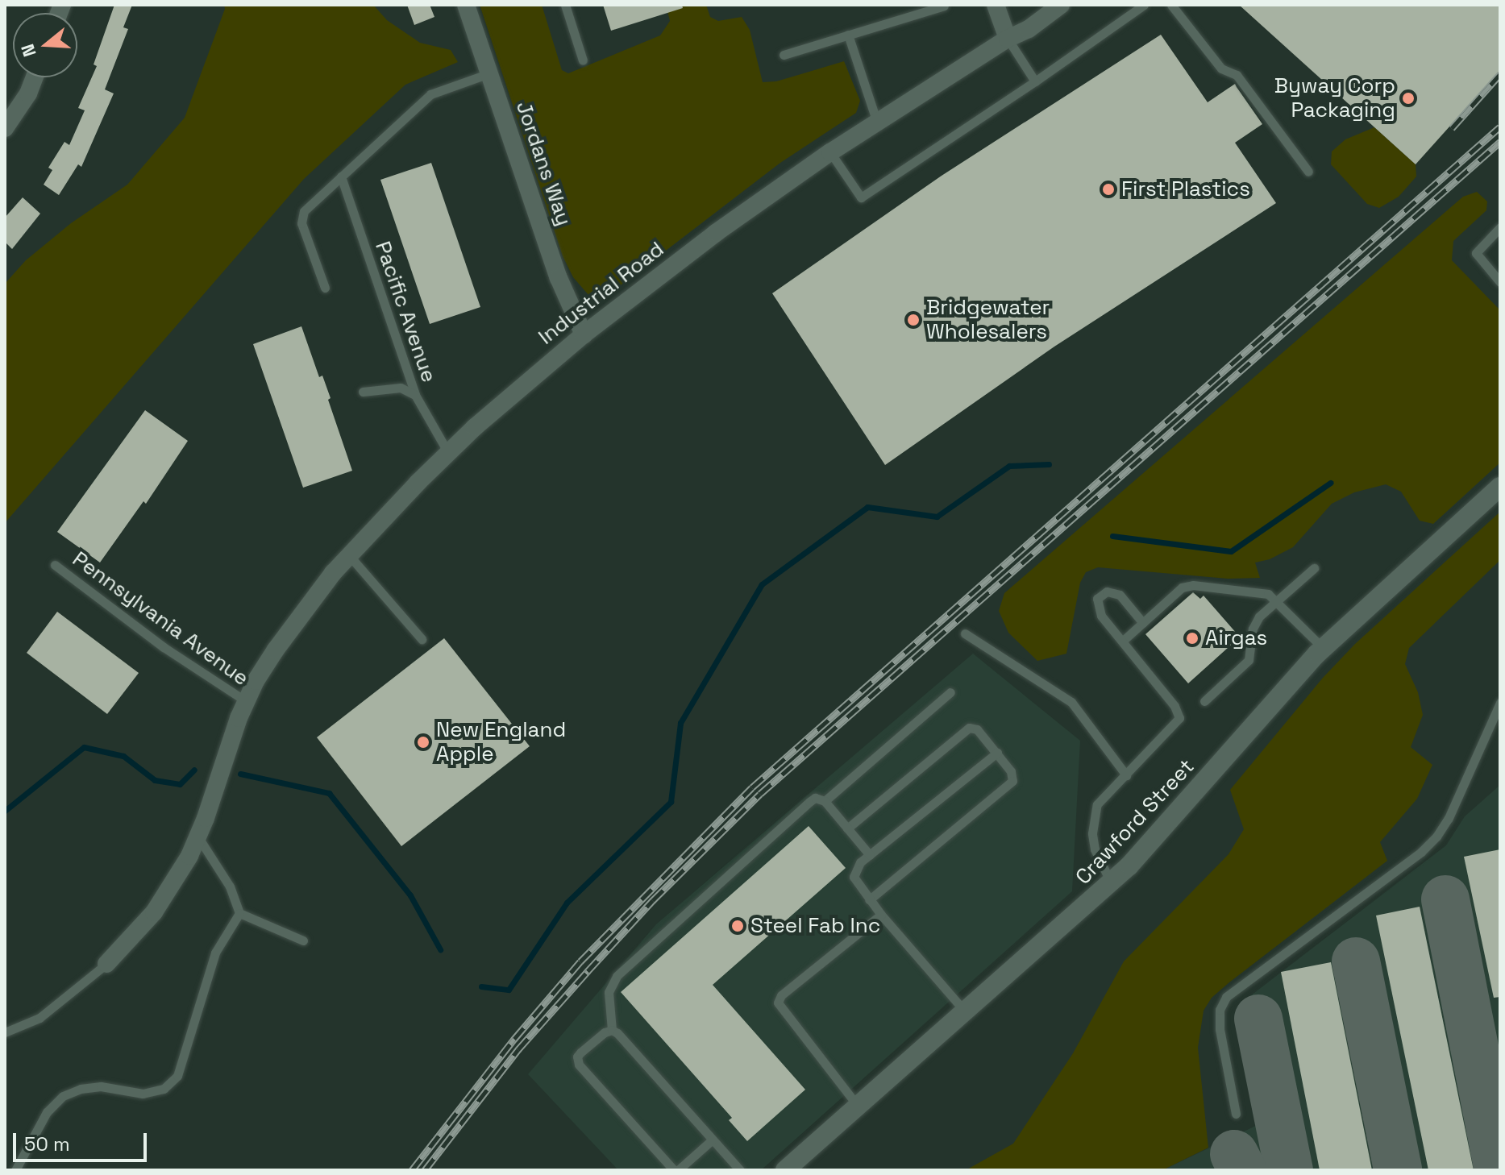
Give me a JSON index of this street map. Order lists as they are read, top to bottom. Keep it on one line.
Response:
{"streets":{"main road":["Crawford Street"],"street":["Jordans Way","Industrial Road"],"lane":["Pacific Avenue","Pennsylvania Avenue"]},"crossings":[["Jordans Way","Industrial Road"],["Industrial Road","Pacific Avenue"],["Industrial Road","Pennsylvania Avenue"]],"places":["Byway Corp Packaging","First Plastics","Bridgewater Wholesalers","Airgas","New England Apple","Steel Fab Inc"],"scale_bar":"50 m","north":"left"}
